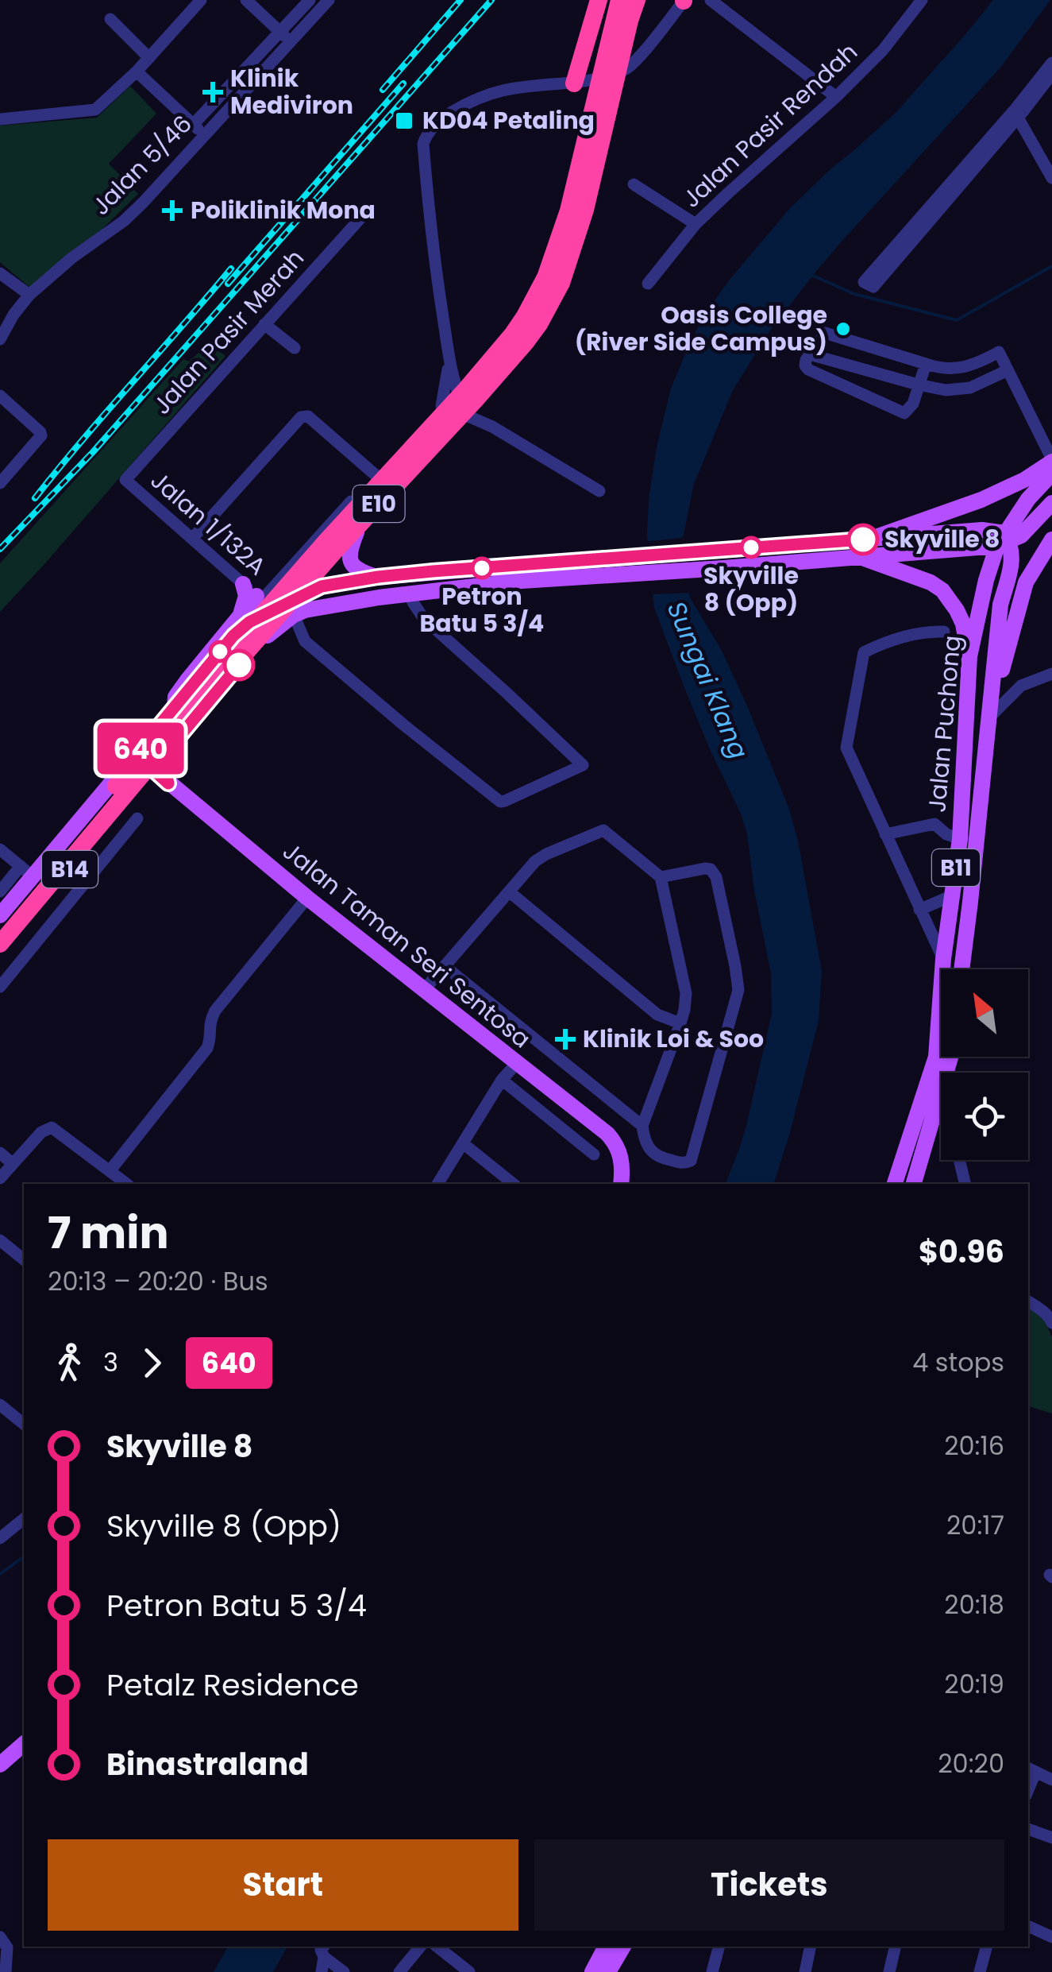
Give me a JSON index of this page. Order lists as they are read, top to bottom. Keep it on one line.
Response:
{"streets":{"highway":["E10"],"main road":["Jalan Puchong","B11","B14","Jalan Taman Seri Sentosa"],"street":["Jalan Pasir Rendah","Jalan 5/46","Jalan Pasir Merah","Jalan 1/132A"]},"crossings":[["Jalan Pasir Merah","Jalan 1/132A"],["B14","Jalan Taman Seri Sentosa"]],"water":["Sungai Klang"],"places":{"health":["Klinik Mediviron","Poliklinik Mona","Klinik Loi & Soo"],"transit":["KD04 Petaling"],"other":["Oasis College (River Side Campus)","Skyville 8","Skyville 8 (Opp)","Petron Batu 5 3/4"]},"lines":["bus line 640"],"north":"top left","page":{"on_map":"640","heading":["7 min","20:13 – 20:20 · Bus","$0.96"],"legs":["3","640","4 stops"],"list":[{"name":"Skyville 8","value":"20:16"},{"name":"Skyville 8 (Opp)","value":"20:17"},{"name":"Petron Batu 5 3/4","value":"20:18"},{"name":"Petalz Residence","value":"20:19"},{"name":"Binastraland","value":"20:20"}],"buttons":["Start","Tickets"]}}
